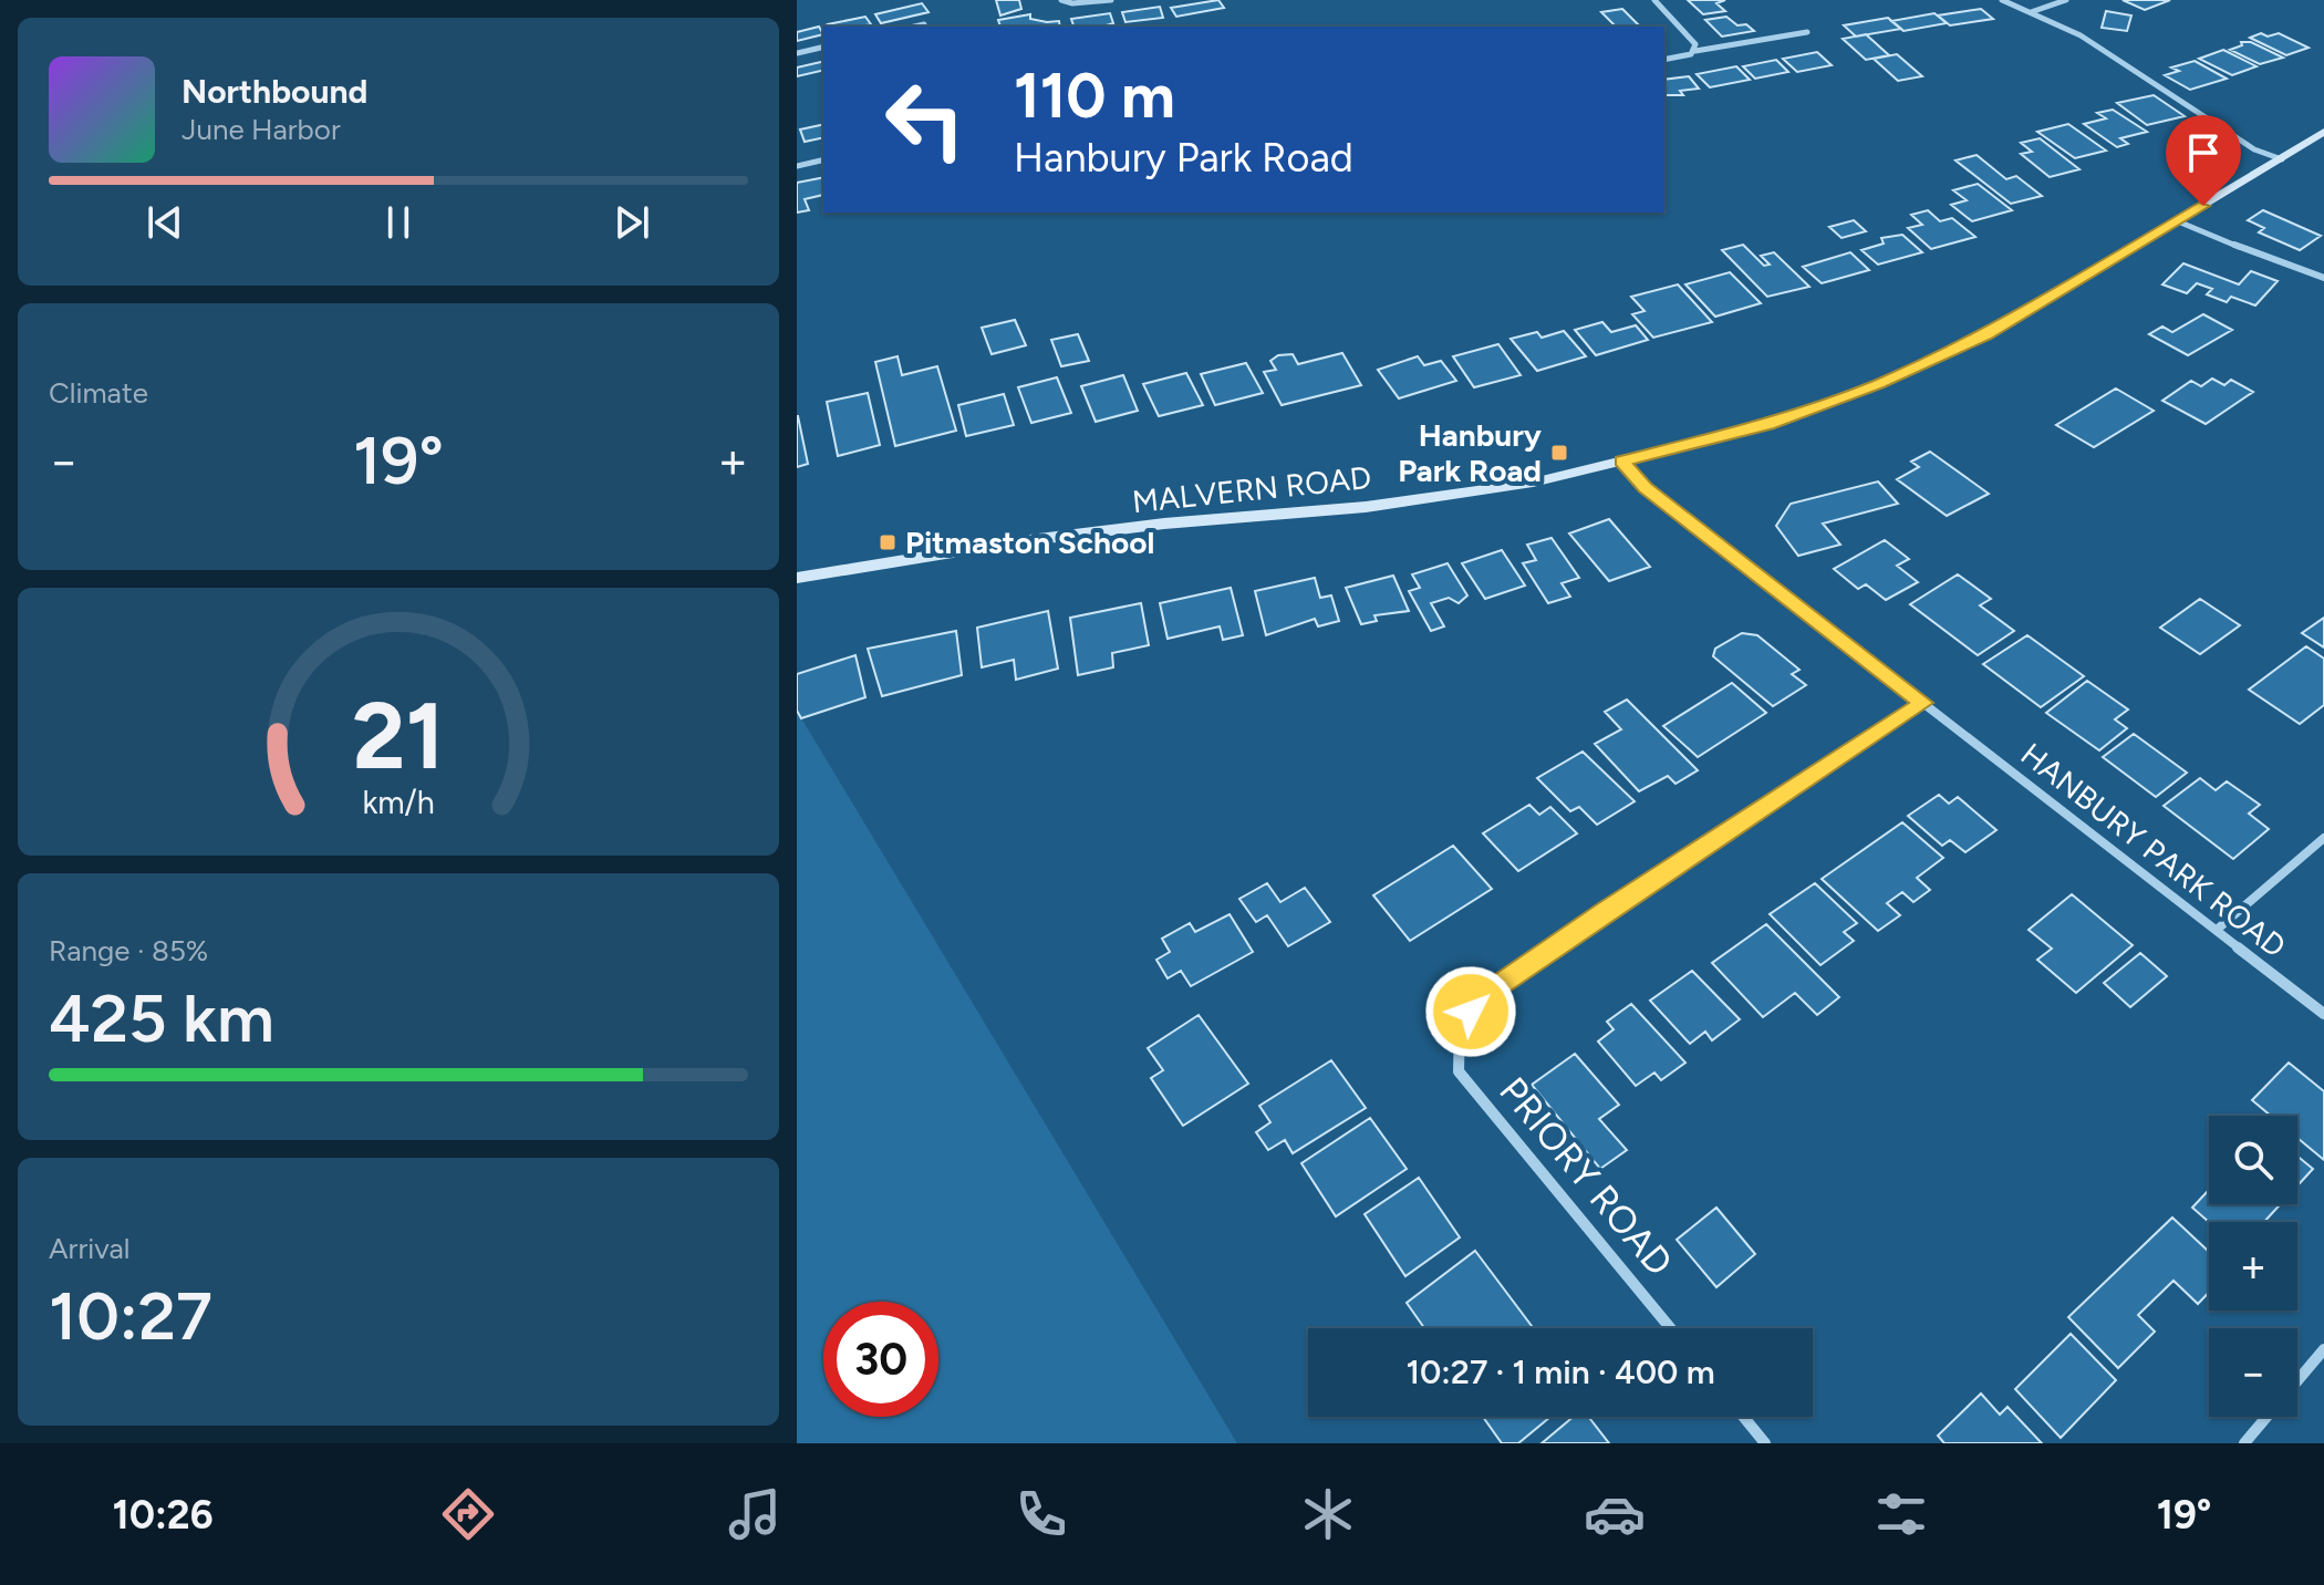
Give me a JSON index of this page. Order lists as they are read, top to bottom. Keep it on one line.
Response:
{"streets":{"main road":["MALVERN ROAD"],"street":["HANBURY PARK ROAD","PRIORY ROAD"]},"crossings":[["MALVERN ROAD","HANBURY PARK ROAD"],["HANBURY PARK ROAD","PRIORY ROAD"]],"places":{"transit":["Hanbury Park Road","Pitmaston School"]},"page":{"turn":["110 m","Hanbury Park Road"],"song":["Northbound","June Harbor"],"tile":["Climate",["Range · 85%","425 km"],["Arrival","10:27"]],"heat":["−","19°","+"],"map_buttons":["+","−"],"limit":"30","trip":"10:27 · 1 min · 400 m","tabs":["10:26","19°"],"gauge":["21","km/h"]}}
